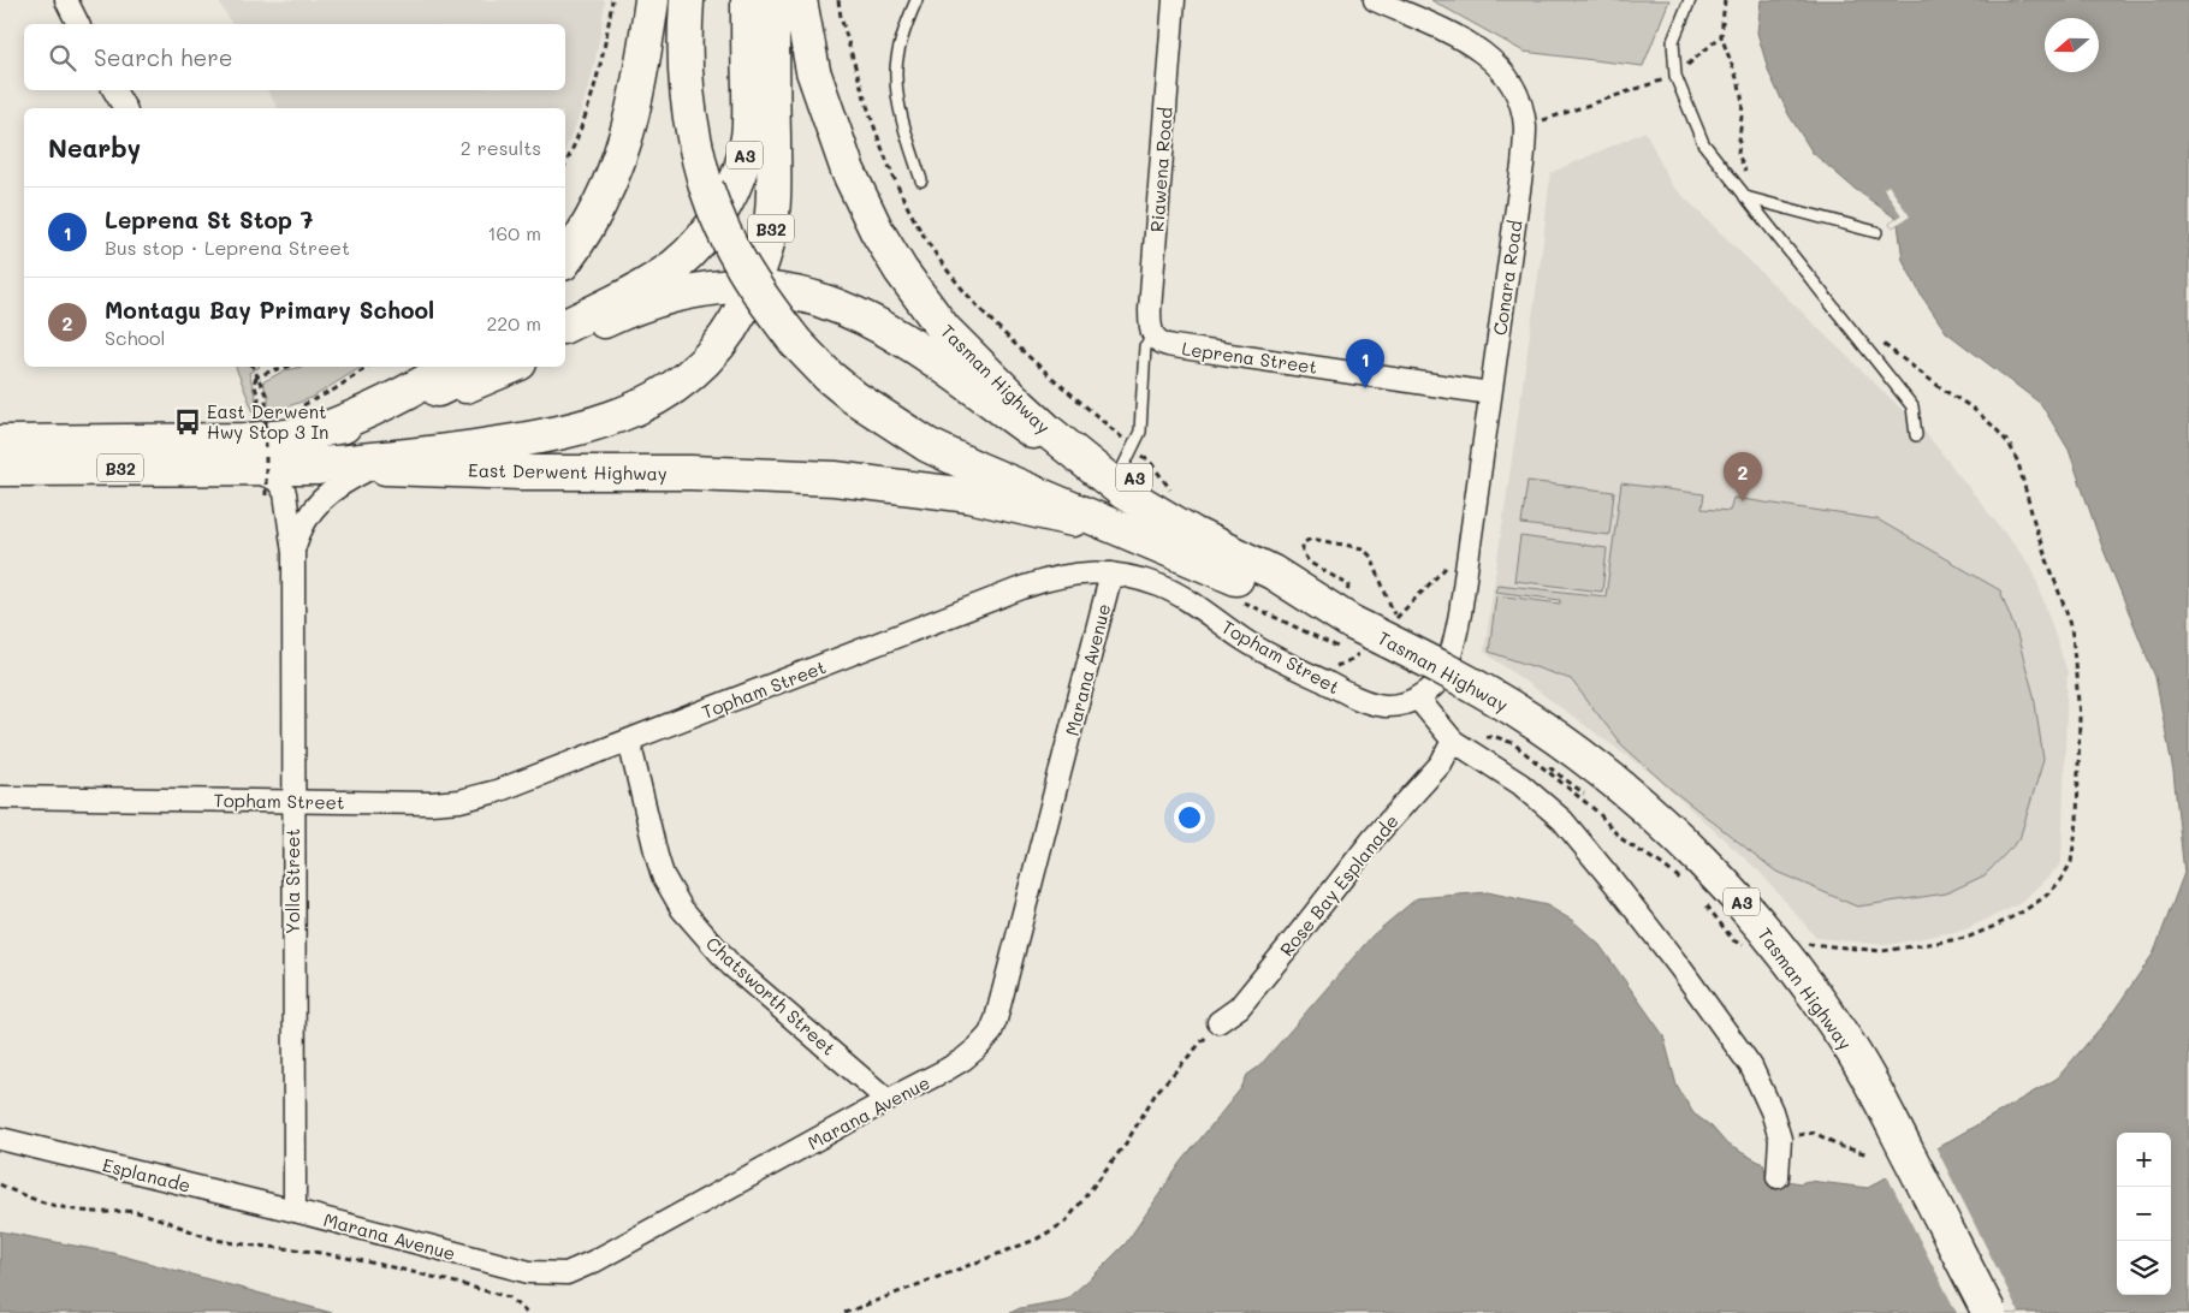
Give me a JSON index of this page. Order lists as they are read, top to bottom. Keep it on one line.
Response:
{"streets":{"main road":["A3","B32","Tasman Highway","East Derwent Highway"],"street":["Riawena Road","Conara Road","Leprena Street","Topham Street","Marana Avenue","Yolla Street","Rose Bay Esplanade","Chatsworth Street","Esplanade"]},"crossings":[["A3","Tasman Highway"],["Riawena Road","Leprena Street"],["B32","East Derwent Highway"],["B32","Yolla Street"],["Conara Road","Leprena Street"],["Conara Road","Topham Street"],["Tasman Highway","East Derwent Highway"],["East Derwent Highway","Yolla Street"],["Topham Street","Marana Avenue"],["Topham Street","Yolla Street"],["Topham Street","Chatsworth Street"],["Marana Avenue","Yolla Street"],["Marana Avenue","Chatsworth Street"],["Marana Avenue","Esplanade"],["Yolla Street","Esplanade"]],"places":{"bus stop":["East Derwent Hwy Stop 3 In"]},"north":"left","page":{"search":"Search here","heading":["Nearby","2 results"],"list":[{"mark":"1","name":"Leprena St Stop 7","note":"Bus stop · Leprena Street","value":"160 m"},{"mark":"2","name":"Montagu Bay Primary School","note":"School","value":"220 m"}],"pins":["1","2"],"map_buttons":["+","−"]}}
